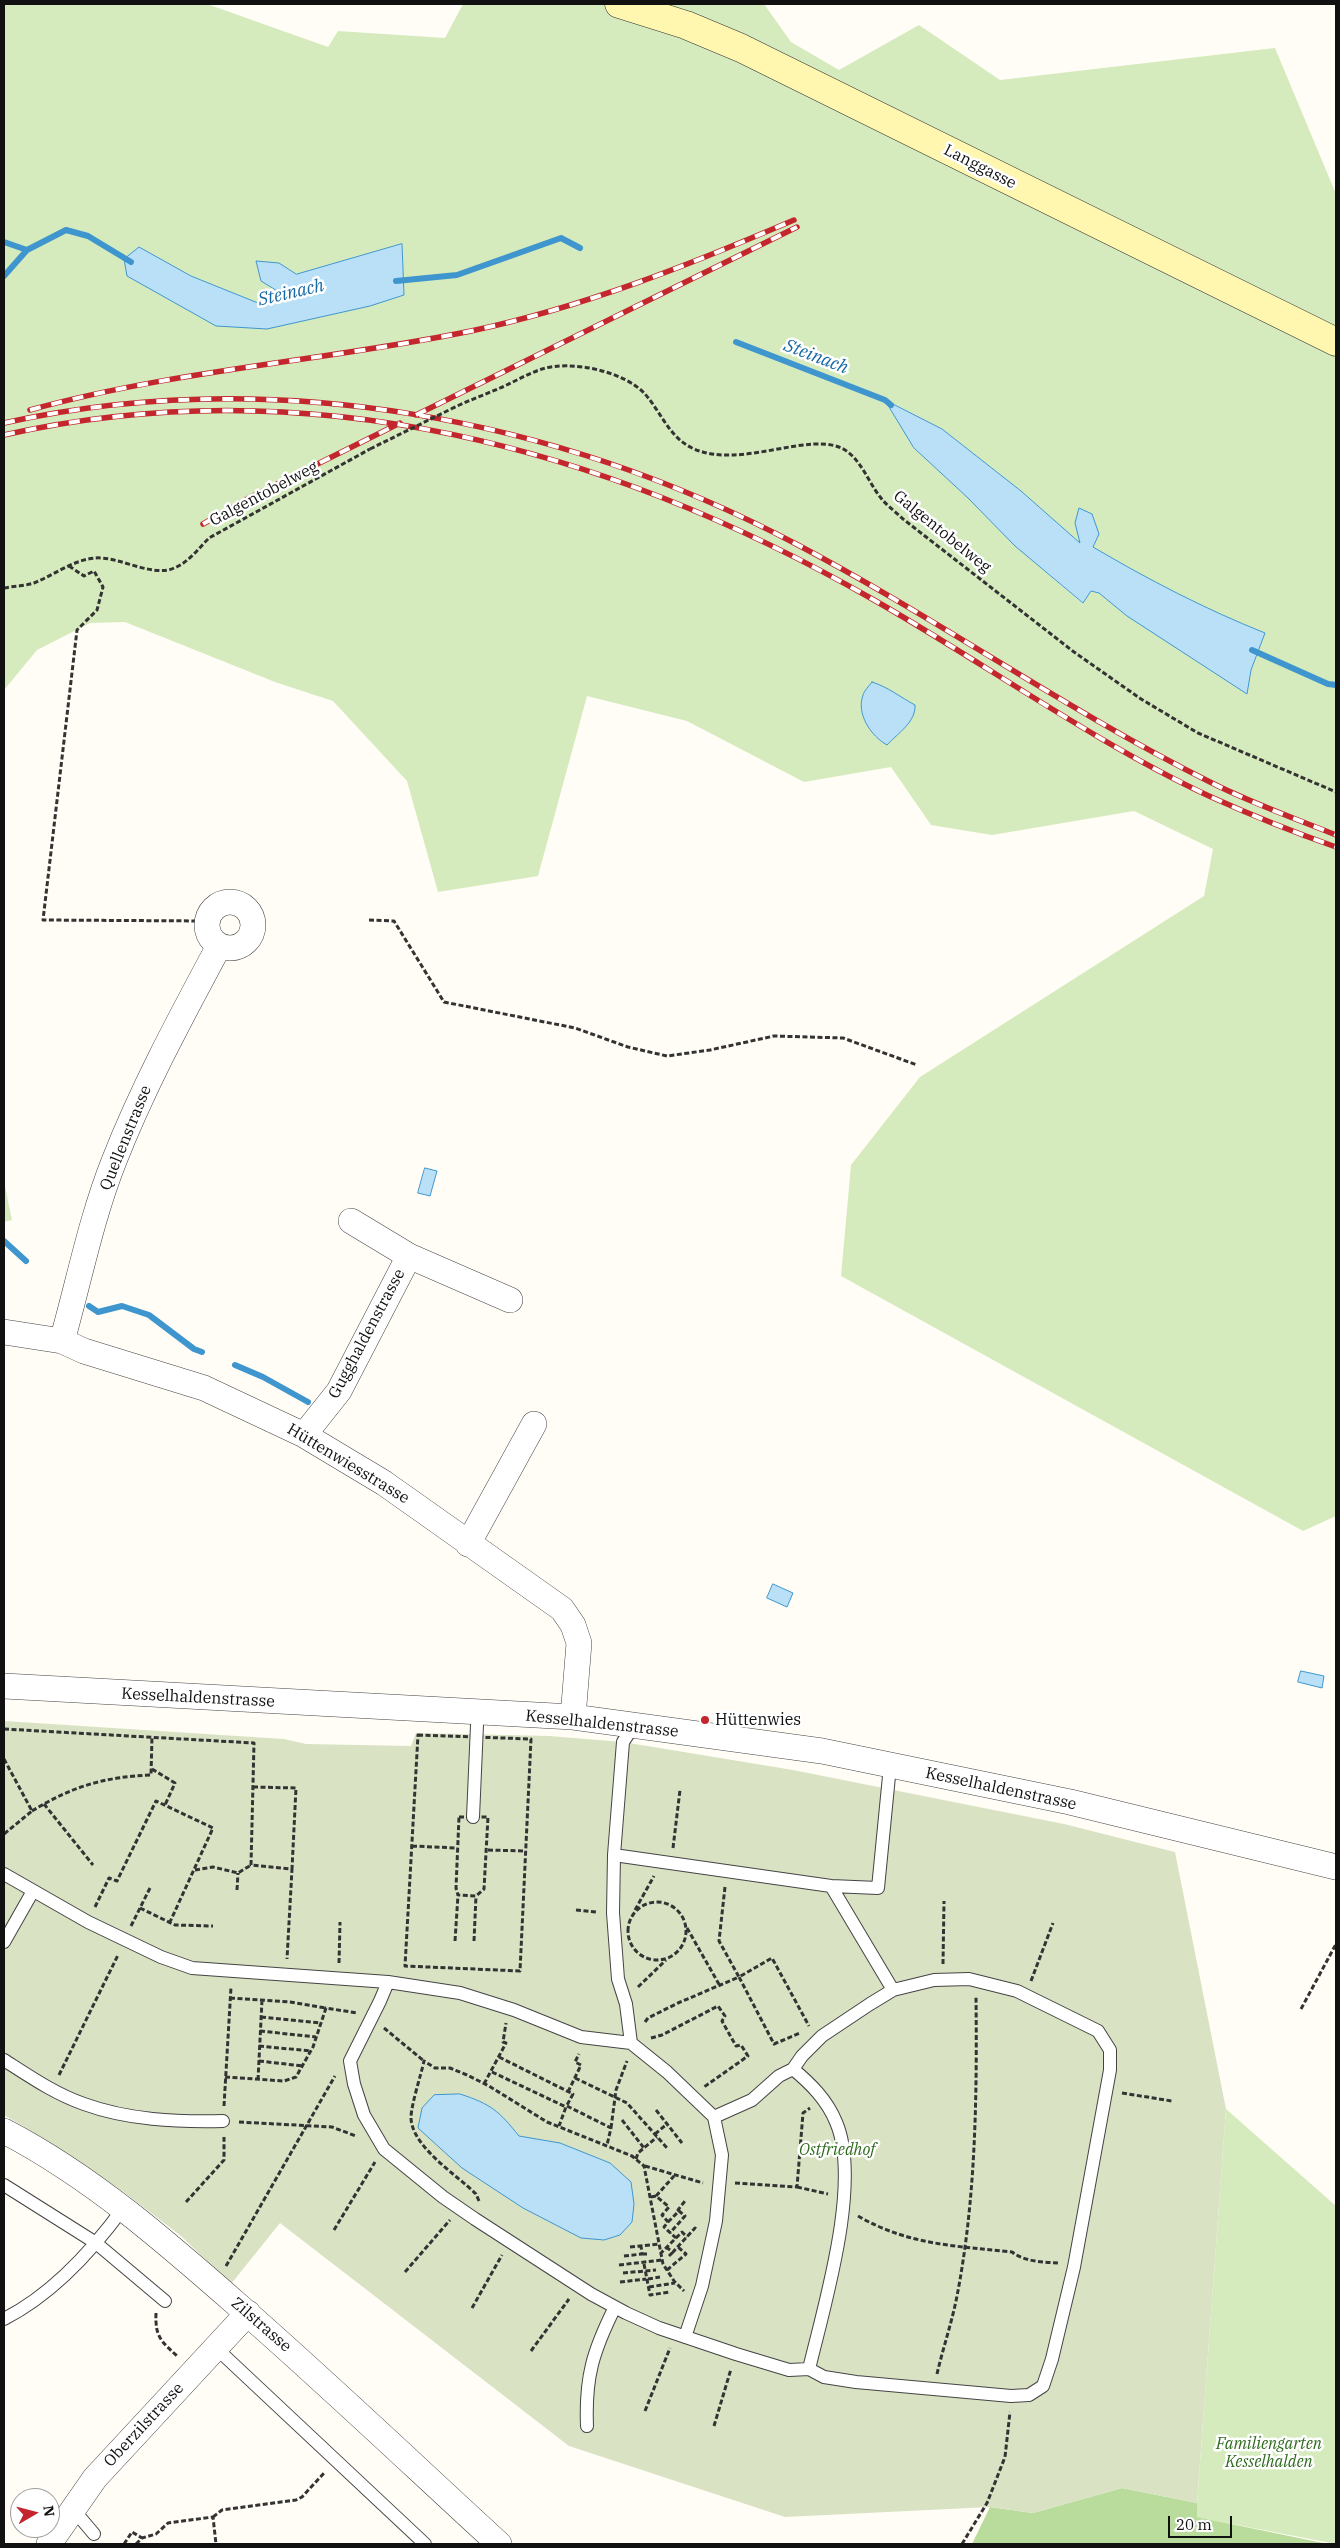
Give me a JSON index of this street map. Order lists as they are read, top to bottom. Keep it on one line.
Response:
{"streets":{"main road":["Langgasse"],"street":["Quellenstrasse","Gugghaldenstrasse","Hüttenwiesstrasse","Kesselhaldenstrasse","Zilstrasse","Oberzilstrasse"],"path":["Galgentobelweg"]},"crossings":[["Quellenstrasse","Hüttenwiesstrasse"],["Gugghaldenstrasse","Hüttenwiesstrasse"],["Hüttenwiesstrasse","Kesselhaldenstrasse"],["Zilstrasse","Oberzilstrasse"]],"water":["Steinach"],"parks":["Ostfriedhof","Familiengarten Kesselhalden"],"places":["Hüttenwies"],"scale_bar":"20 m","north":"right"}
